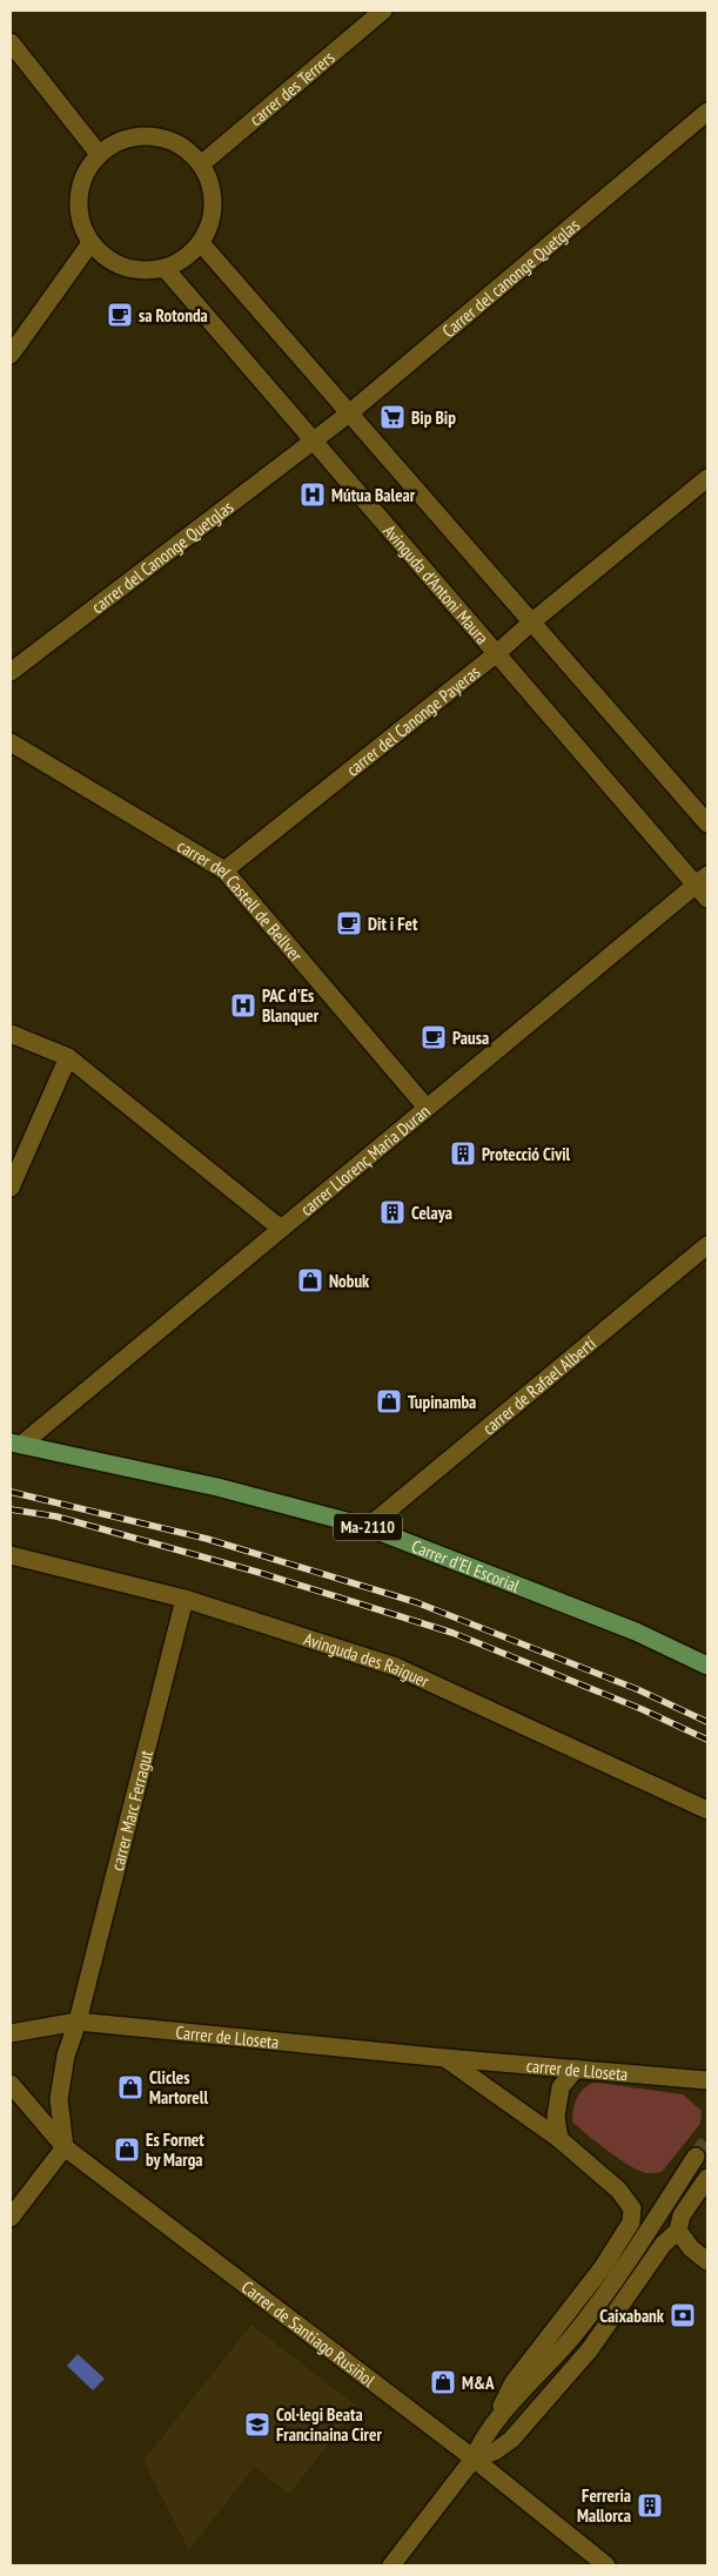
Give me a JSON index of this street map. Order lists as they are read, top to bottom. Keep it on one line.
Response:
{"streets":{"main road":["Ma-2110","Carrer d'El Escorial"],"street":["carrer des Terrers","Carrer del canonge Quetglas","carrer del Canonge Quetglas","Avinguda d'Antoni Maura","carrer del Canonge Payeras","carrer del Castell de Bellver","carrer Llorenç Maria Duran","carrer de Rafael Albertí","Avinguda des Raiguer","carrer Marc Ferragut","Carrer de Lloseta","carrer de Lloseta","Carrer de Santiago Rusiñol"]},"crossings":[["carrer des Terrers","Avinguda d'Antoni Maura"],["Carrer del canonge Quetglas","carrer del Canonge Quetglas"],["Carrer del canonge Quetglas","Avinguda d'Antoni Maura"],["carrer del Canonge Quetglas","Avinguda d'Antoni Maura"],["Avinguda d'Antoni Maura","carrer del Canonge Payeras"],["Avinguda d'Antoni Maura","carrer Llorenç Maria Duran"],["carrer del Canonge Payeras","carrer del Castell de Bellver"],["carrer del Castell de Bellver","carrer Llorenç Maria Duran"],["carrer Llorenç Maria Duran","Carrer d'El Escorial"],["carrer de Rafael Albertí","Carrer d'El Escorial"],["Avinguda des Raiguer","carrer Marc Ferragut"],["carrer Marc Ferragut","Carrer de Lloseta"],["Carrer de Lloseta","carrer de Lloseta"]],"places":{"cafe":["sa Rotonda","Dit i Fet","Pausa"],"supermarket":["Bip Bip"],"hospital":["Mútua Balear","PAC d'Es Blanquer"],"building":["Protecció Civil","Celaya","Ferreria Mallorca"],"shop":["Nobuk","Tupinamba","Clicles Martorell","Es Fornet by Marga","M&A"],"bank":["Caixabank"],"school or university":["Col·legi Beata Francinaina Cirer"]}}
